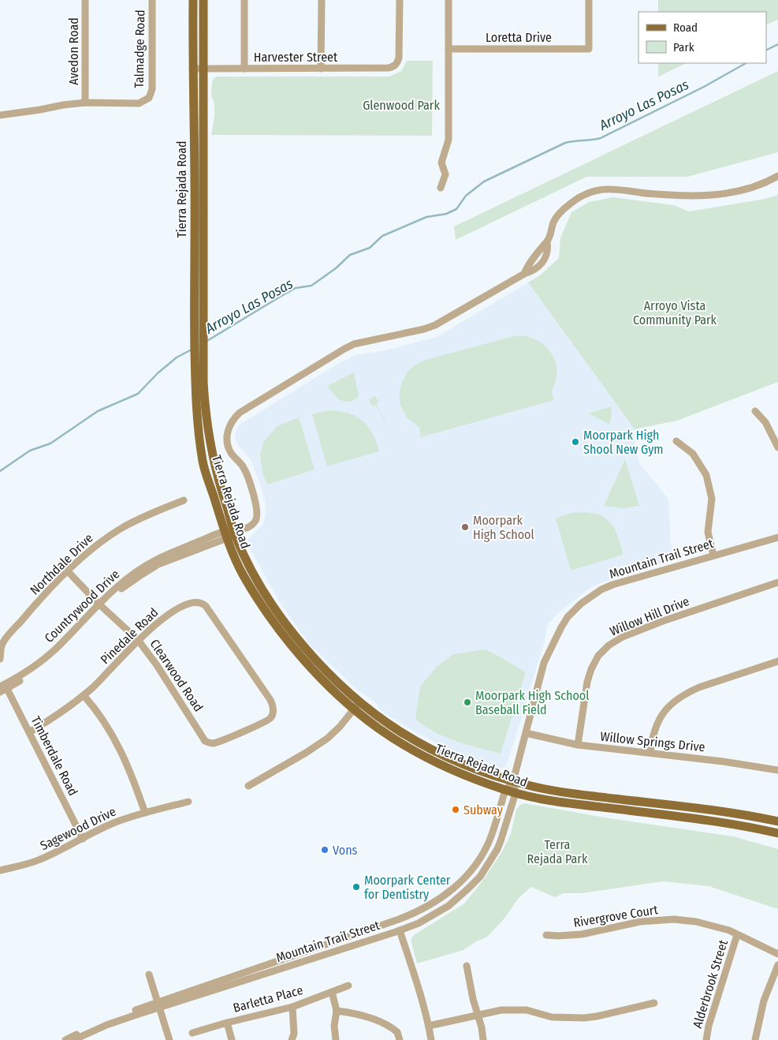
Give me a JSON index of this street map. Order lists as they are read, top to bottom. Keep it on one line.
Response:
{"streets":{"main road":["Tierra Rejada Road"],"street":["Loretta Drive","Talmadge Road","Avedon Road","Harvester Street","Mountain Trail Street","Northdale Drive","Countrywood Drive","Willow Hill Drive","Pinedale Road","Clearwood Road","Willow Springs Drive","Timberdale Road","Sagewood Drive","Rivergrove Court","Alderbrook Street","Barletta Place"]},"crossings":[["Talmadge Road","Avedon Road"],["Harvester Street","Tierra Rejada Road"],["Tierra Rejada Road","Mountain Trail Street"],["Tierra Rejada Road","Countrywood Drive"],["Mountain Trail Street","Willow Springs Drive"],["Northdale Drive","Clearwood Road"],["Countrywood Drive","Clearwood Road"],["Countrywood Drive","Timberdale Road"],["Willow Hill Drive","Willow Springs Drive"],["Pinedale Road","Clearwood Road"],["Pinedale Road","Timberdale Road"],["Timberdale Road","Sagewood Drive"],["Rivergrove Court","Alderbrook Street"]],"water":["Arroyo Las Posas"],"parks":["Glenwood Park","Arroyo Vista Community Park","Terra Rejada Park"],"places":["Moorpark High Shool New Gym","Moorpark High School","Moorpark High School Baseball Field","Subway","Vons","Moorpark Center for Dentistry"],"legend":["Road","Park"]}
